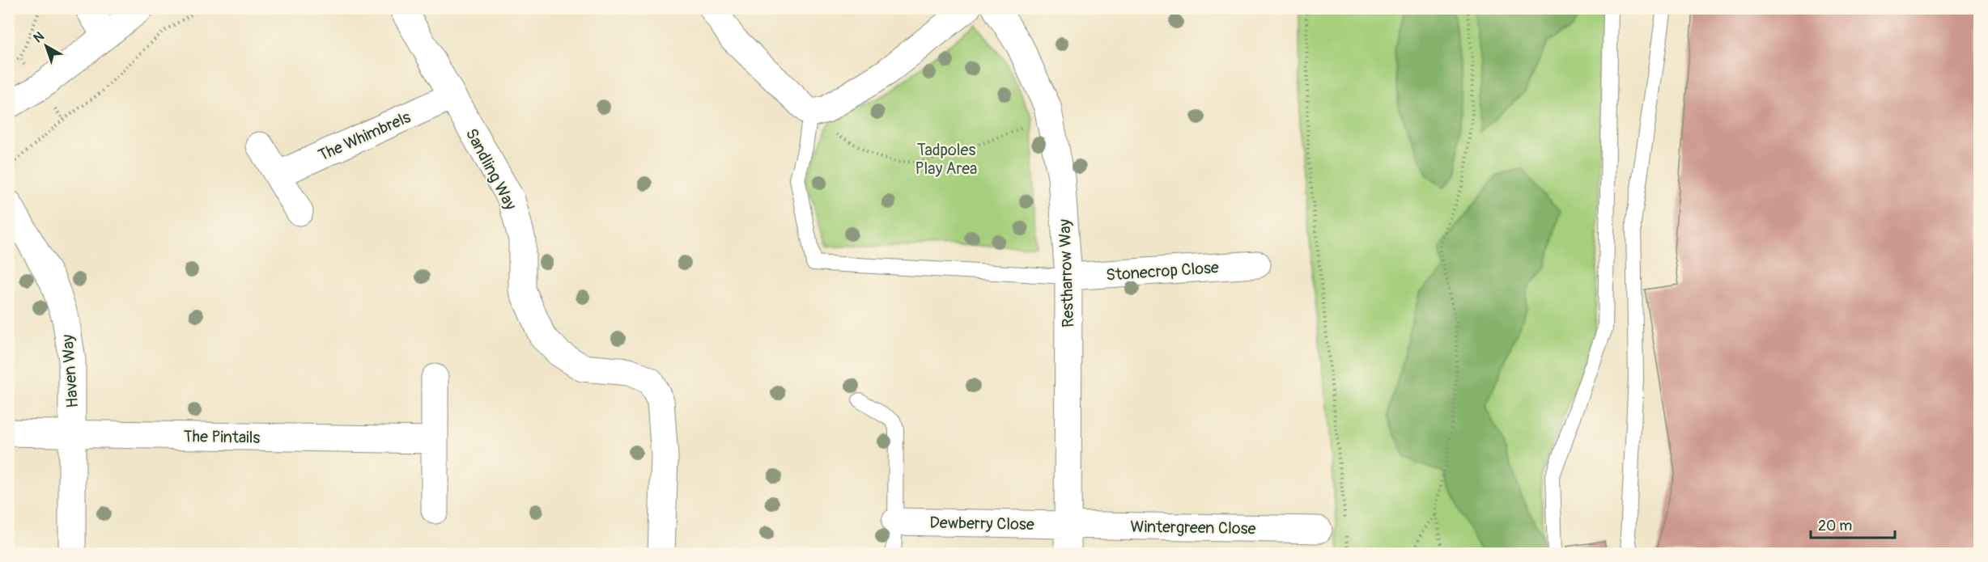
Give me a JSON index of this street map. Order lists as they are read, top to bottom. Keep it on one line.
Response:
{"streets":{"street":["The Whimbrels","Sandling Way","Stonecrop Close","Restharrow Way","Haven Way","The Pintails","Dewberry Close","Wintergreen Close"]},"crossings":[["The Whimbrels","Sandling Way"],["Stonecrop Close","Restharrow Way"],["Restharrow Way","Dewberry Close"],["Restharrow Way","Wintergreen Close"],["Haven Way","The Pintails"],["Dewberry Close","Wintergreen Close"]],"parks":["Tadpoles Play Area"],"scale_bar":"20 m","north":"top left"}
